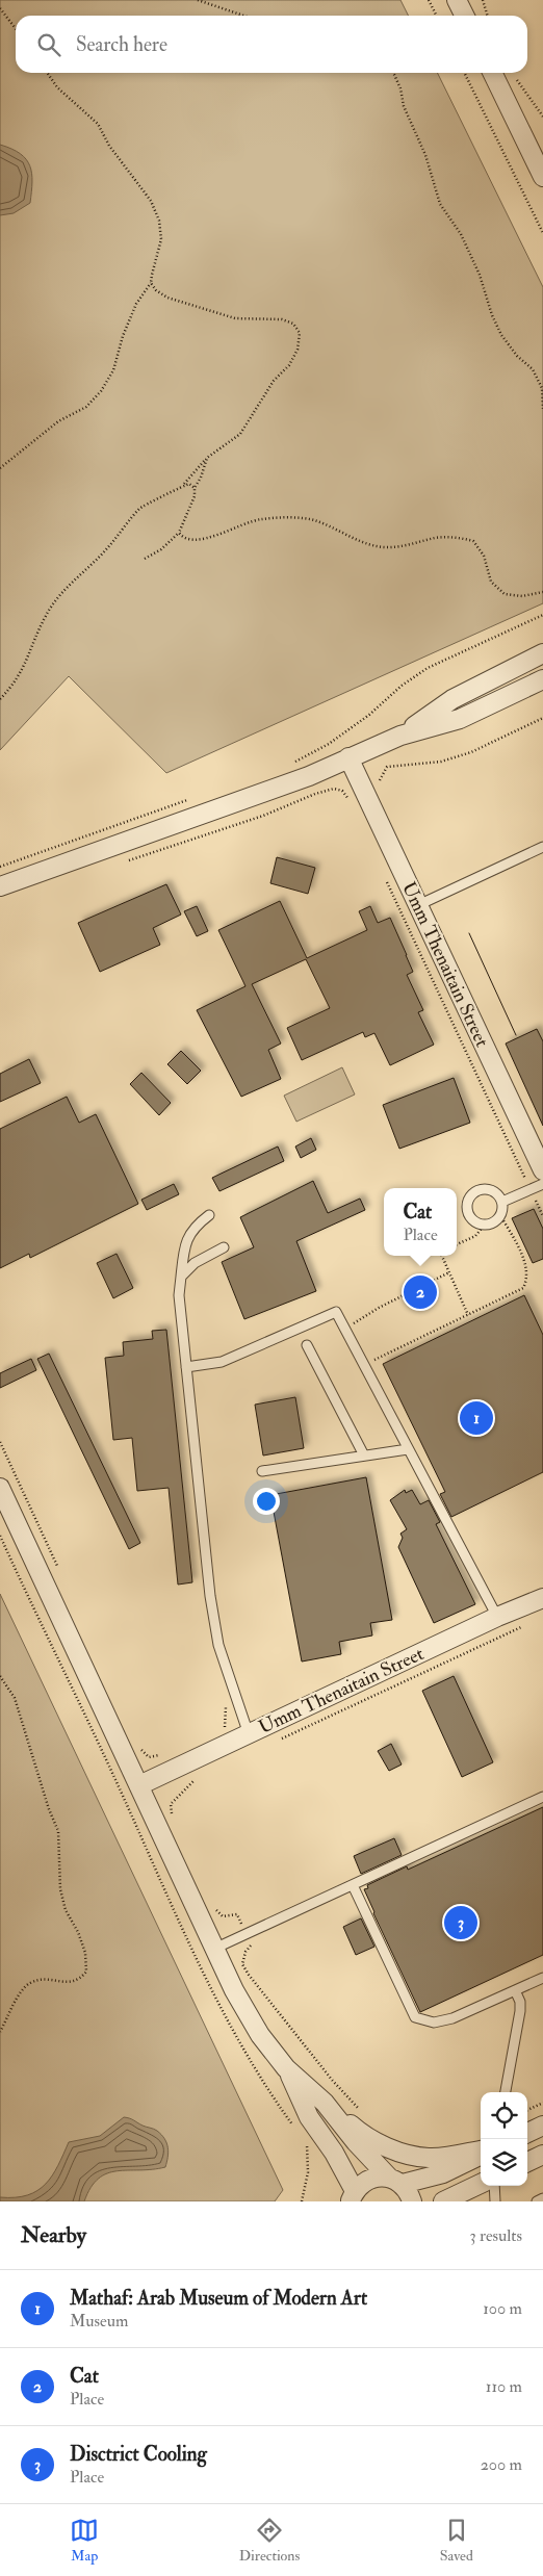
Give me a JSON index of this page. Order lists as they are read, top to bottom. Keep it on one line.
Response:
{"streets":{"street":["Umm Thenaitain Street"]},"page":{"search":"Search here","popup":["Cat","Place"],"pins":["2","1","3"],"heading":["Nearby","3 results"],"list":[{"mark":"1","name":"Mathaf: Arab Museum of Modern Art","note":"Museum","value":"100 m"},{"mark":"2","name":"Cat","note":"Place","value":"110 m"},{"mark":"3","name":"Disctrict Cooling","note":"Place","value":"200 m"}],"nav":["Map","Directions","Saved"]}}
